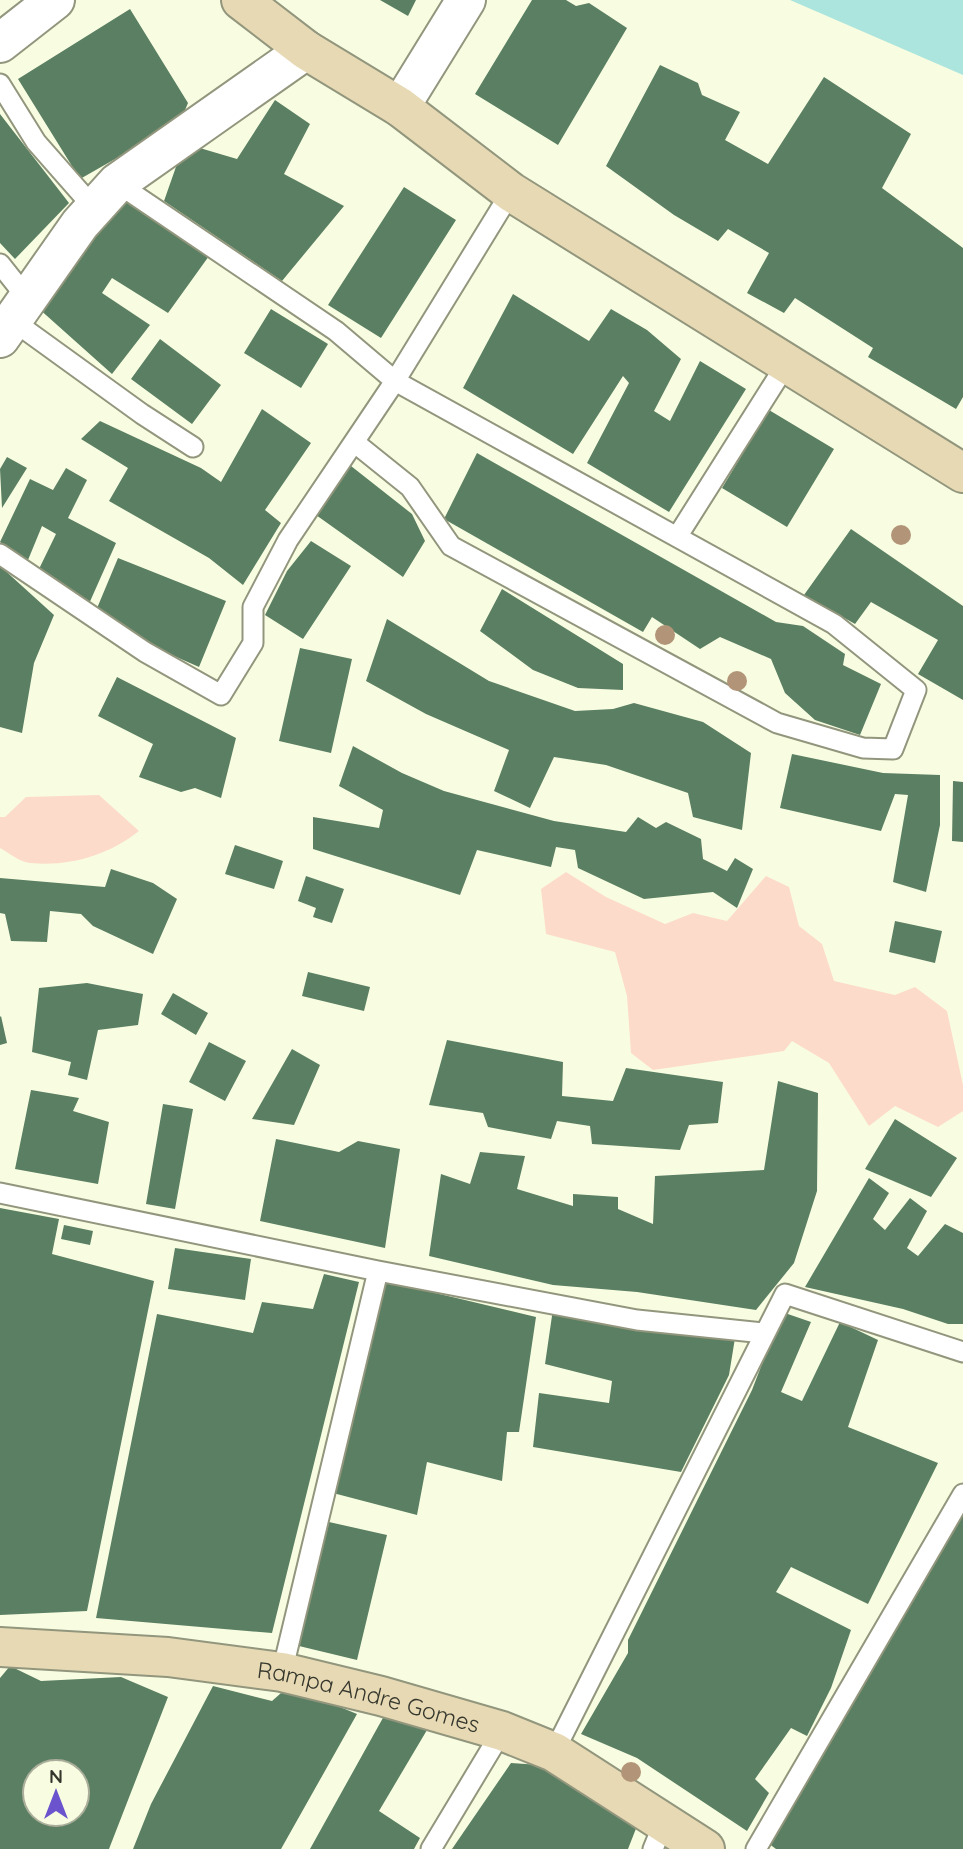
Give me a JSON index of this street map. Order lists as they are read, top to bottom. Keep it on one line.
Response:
{"streets":{"street":["Rampa Andre Gomes"]},"north":"top"}
